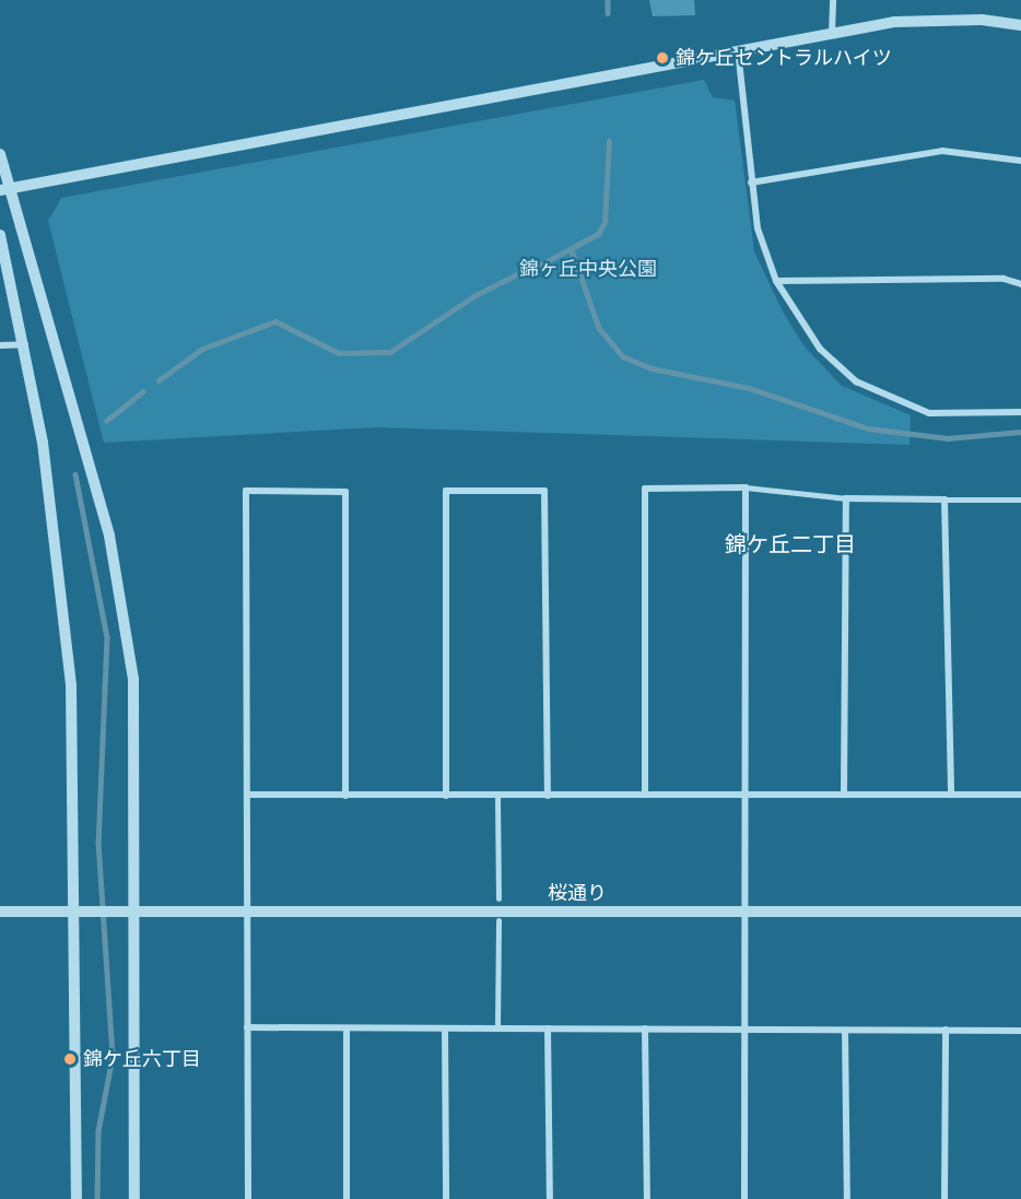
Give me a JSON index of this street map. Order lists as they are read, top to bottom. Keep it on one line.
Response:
{"streets":{"street":["桜通り"]},"districts":["錦ケ丘二丁目"],"parks":["錦ヶ丘中央公園"],"places":["錦ケ丘セントラルハイツ","錦ケ丘六丁目"]}
